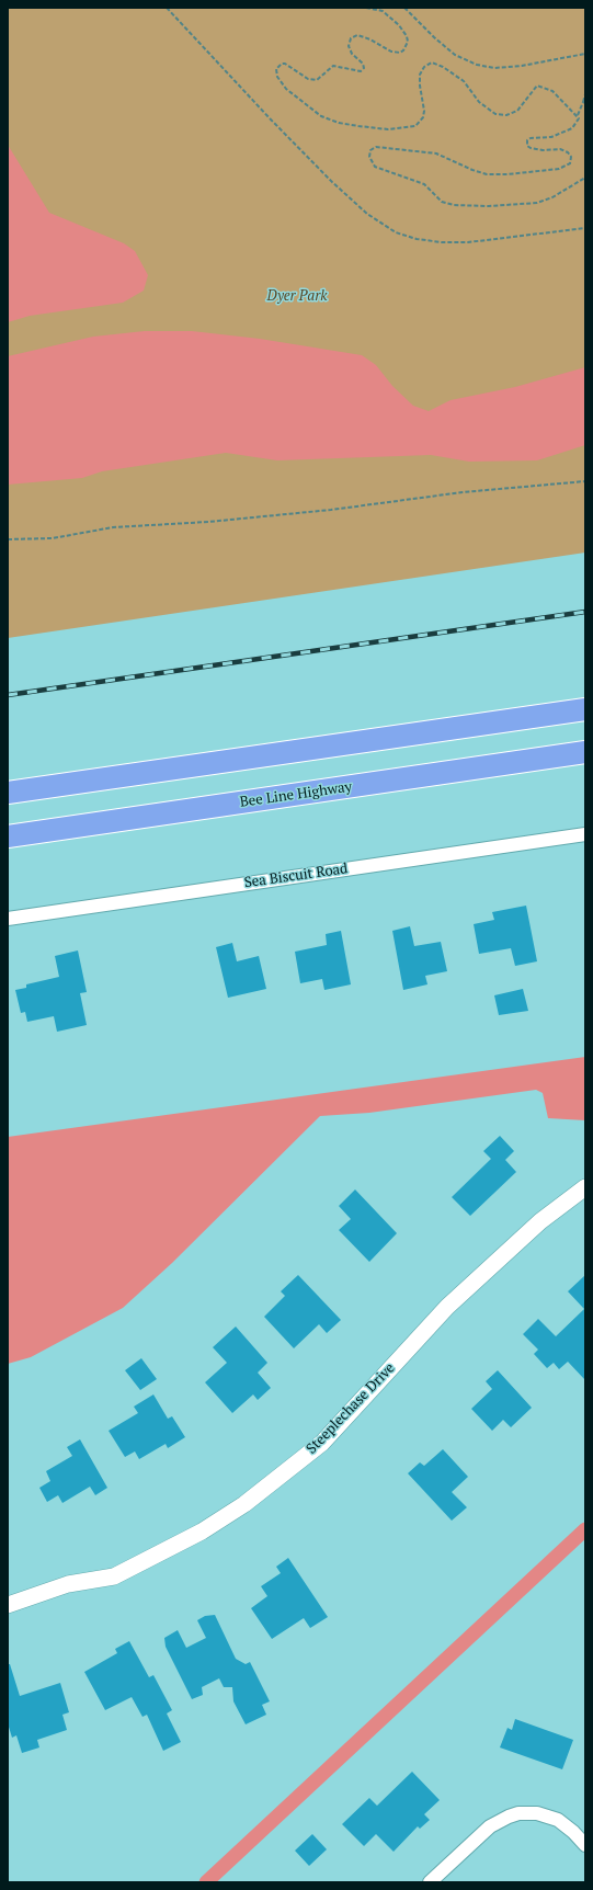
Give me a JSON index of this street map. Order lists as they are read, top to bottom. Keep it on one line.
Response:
{"streets":{"highway":["Bee Line Highway"],"street":["Sea Biscuit Road","Steeplechase Drive"]},"parks":["Dyer Park"]}
